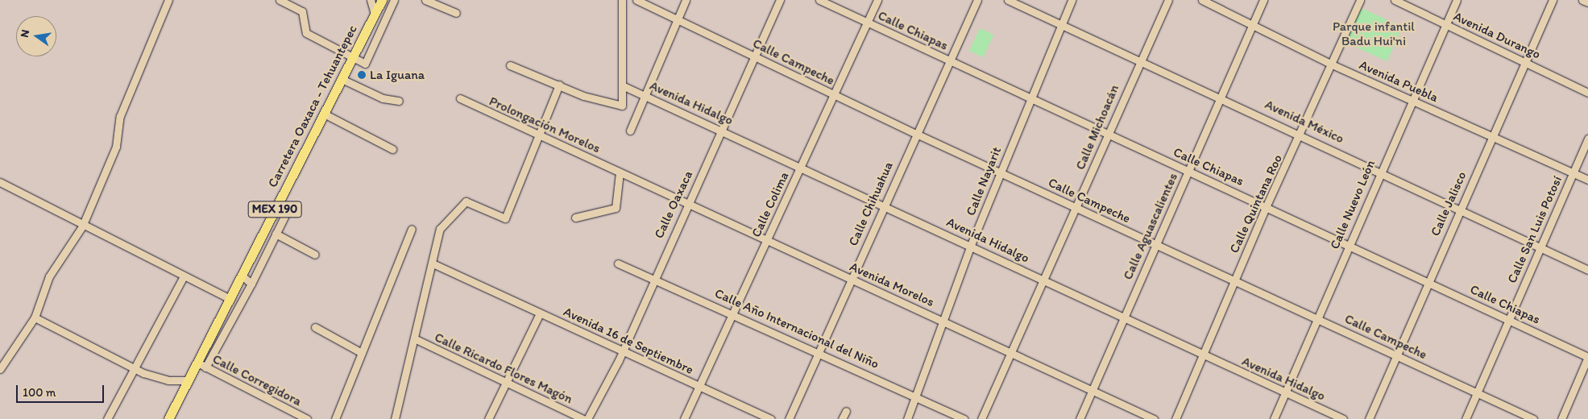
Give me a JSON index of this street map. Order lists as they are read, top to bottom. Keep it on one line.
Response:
{"streets":{"main road":["Carretera Oaxaca - Tehuantepec","MEX 190"],"street":["Calle Chiapas","Avenida Durango","Calle Campeche","Avenida Puebla","Avenida Hidalgo","Avenida México","Prolongación Morelos","Calle Michoacán","Calle Nayarit","Calle Chihuahua","Calle Quintana Roo","Calle Jalisco","Calle Oaxaca","Calle Colima","Calle Nuevo León","Calle Aguascalientes","Calle San Luis Potosí","Avenida Morelos","Calle Año Internacional del Niño","Avenida 16 de Septiembre","Calle Ricardo Flores Magón","Calle Corregidora"]},"crossings":[["Calle Chiapas","Calle Michoacán"],["Calle Chiapas","Calle Nayarit"],["Calle Chiapas","Calle Chihuahua"],["Calle Chiapas","Calle Quintana Roo"],["Calle Chiapas","Calle Jalisco"],["Calle Chiapas","Calle Colima"],["Calle Chiapas","Calle Nuevo León"],["Calle Chiapas","Calle Aguascalientes"],["Calle Chiapas","Calle San Luis Potosí"],["Avenida Durango","Calle Jalisco"],["Avenida Durango","Calle Nuevo León"],["Calle Campeche","Calle Michoacán"],["Calle Campeche","Calle Nayarit"],["Calle Campeche","Calle Chihuahua"],["Calle Campeche","Calle Quintana Roo"],["Calle Campeche","Calle Jalisco"],["Calle Campeche","Calle Oaxaca"],["Calle Campeche","Calle Colima"],["Calle Campeche","Calle Nuevo León"],["Calle Campeche","Calle Aguascalientes"],["Calle Campeche","Calle San Luis Potosí"],["Avenida Puebla","Calle Quintana Roo"],["Avenida Puebla","Calle Jalisco"],["Avenida Puebla","Calle Nuevo León"],["Avenida Puebla","Calle Aguascalientes"],["Avenida Puebla","Calle San Luis Potosí"],["Avenida Hidalgo","Calle Michoacán"],["Avenida Hidalgo","Calle Nayarit"],["Avenida Hidalgo","Calle Chihuahua"],["Avenida Hidalgo","Calle Quintana Roo"],["Avenida Hidalgo","Calle Oaxaca"],["Avenida Hidalgo","Calle Colima"],["Avenida Hidalgo","Calle Nuevo León"],["Avenida Hidalgo","Calle Aguascalientes"],["Carretera Oaxaca - Tehuantepec","Calle Corregidora"],["Avenida México","Calle Michoacán"],["Avenida México","Calle Nayarit"],["Avenida México","Calle Quintana Roo"],["Avenida México","Calle Jalisco"],["Avenida México","Calle Nuevo León"],["Avenida México","Calle Aguascalientes"],["Avenida México","Calle San Luis Potosí"],["Prolongación Morelos","Avenida Morelos"],["Calle Michoacán","Avenida Morelos"],["Calle Nayarit","Avenida Morelos"],["Calle Nayarit","Calle Año Internacional del Niño"],["Calle Chihuahua","Avenida Morelos"],["Calle Chihuahua","Calle Año Internacional del Niño"],["Calle Oaxaca","Avenida Morelos"],["Calle Oaxaca","Calle Año Internacional del Niño"],["Calle Oaxaca","Avenida 16 de Septiembre"],["Calle Colima","Avenida Morelos"],["Calle Colima","Calle Año Internacional del Niño"],["Calle Colima","Avenida 16 de Septiembre"],["Calle Aguascalientes","Avenida Morelos"]],"parks":["Parque infantil Badu Hui'ni"],"places":["La Iguana"],"scale_bar":"100 m","north":"left"}
